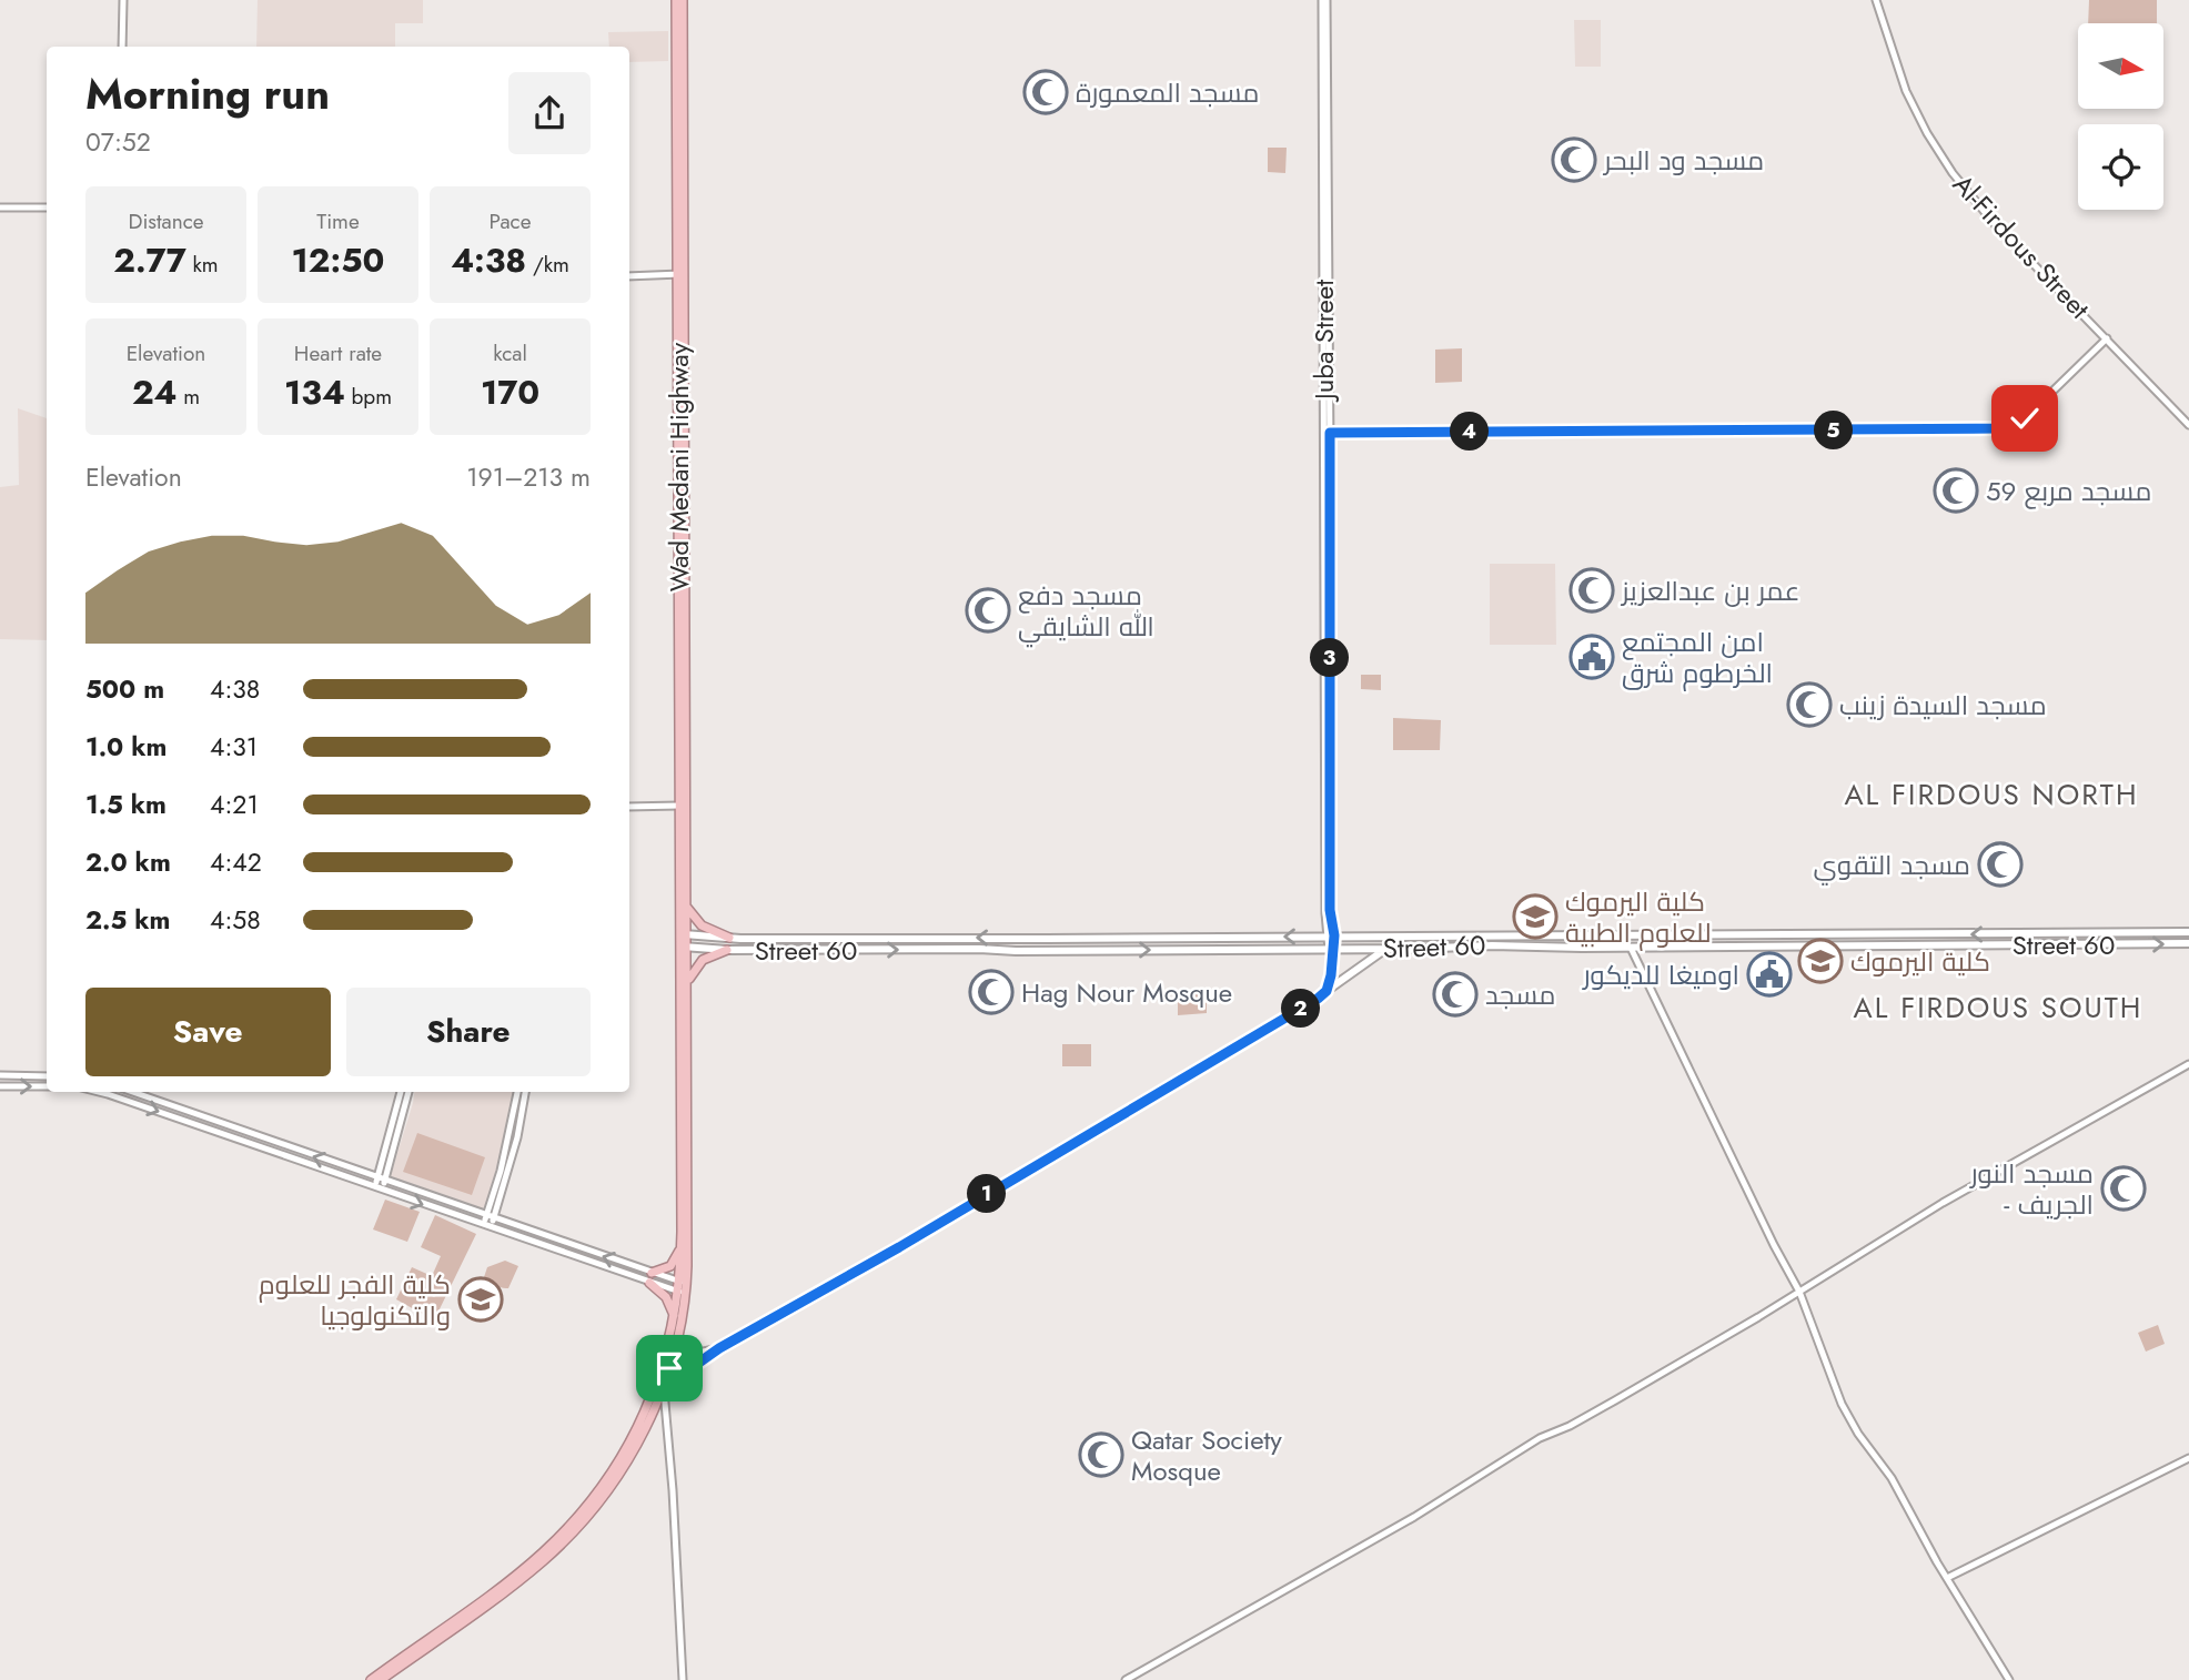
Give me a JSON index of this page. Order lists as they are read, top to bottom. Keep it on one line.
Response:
{"streets":{"highway":["Wad Medani Highway"],"main road":["Street 60"],"street":["Al-Firdous Street","Juba Street"]},"crossings":[["Juba Street","Street 60"],["Wad Medani Highway","Street 60"]],"districts":["AL FIRDOUS NORTH","AL FIRDOUS SOUTH"],"places":{"mosque":["مسجد المعمورة","مسجد ود البحر","مسجد مربع 59","عمر بن عبدالعزيز","مسجد دفع الله الشايقي","مسجد السيدة زينب","مسجد التقوي","Hag Nour Mosque","مسجد","مسجد النور - الجريف","Qatar Society Mosque"],"public building":["امن المجتمع الخرطوم شرق","اوميغا للديكور"],"school or university":["كلية اليرموك للعلوم الطبية","كلية اليرموك","كلية الفجر للعلوم والتكنولوجيا"]},"north":"right","page":{"heading":["Morning run","07:52"],"stats":[["Distance","2.77 km"],["Time","12:50"],["Pace","4:38 /km"],["Elevation","24 m"],["Heart rate","134 bpm"],["kcal","170"]],"pins":["5","4","3","2","1"],"chart":["Elevation","191–213 m"],"list":[{"name":"500 m","note":"4:38"},{"name":"1.0 km","note":"4:31"},{"name":"1.5 km","note":"4:21"},{"name":"2.0 km","note":"4:42"},{"name":"2.5 km","note":"4:58"}],"buttons":["Save","Share"]}}
